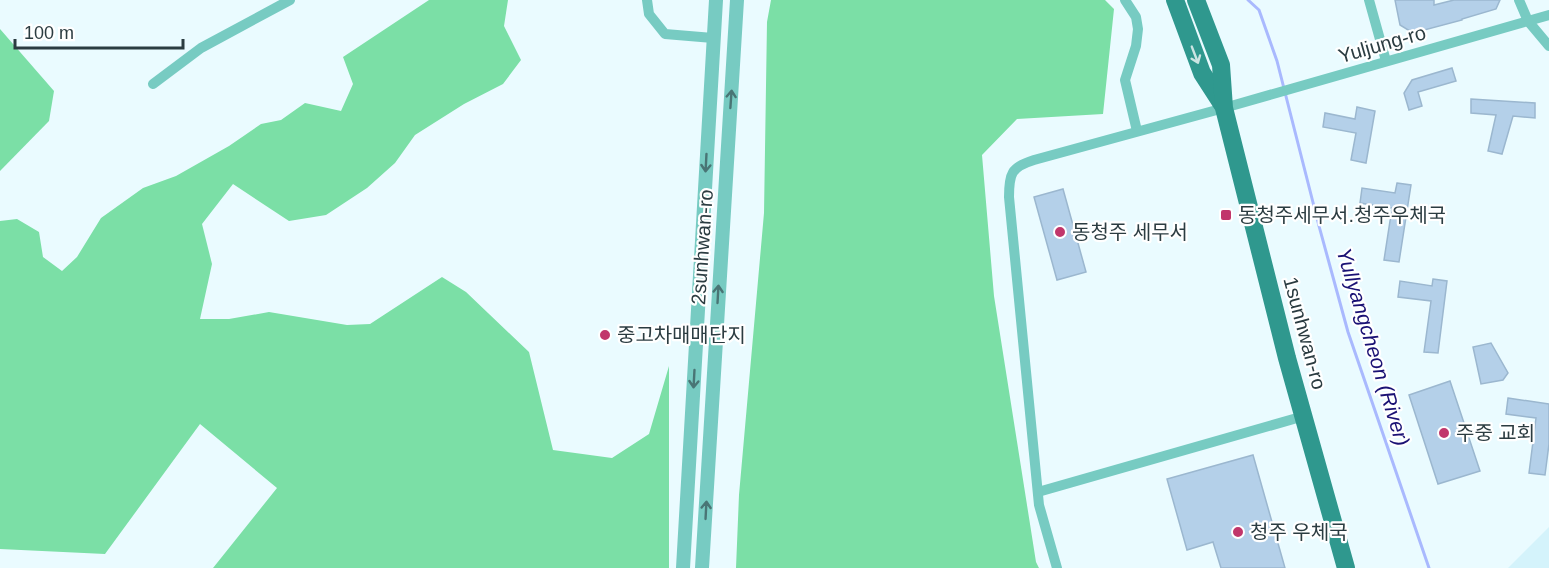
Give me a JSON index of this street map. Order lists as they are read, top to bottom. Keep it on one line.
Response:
{"streets":{"main road":["1sunhwan-ro"],"street":["Yuljung-ro","2sunhwan-ro"]},"crossings":[["Yuljung-ro","1sunhwan-ro"]],"water":["Yullyangcheon (River)"],"places":{"transit":["동청주세무서.청주우체국"],"other":["동청주 세무서","중고차매매단지","주중 교회","청주 우체국"]},"scale_bar":"100 m"}
